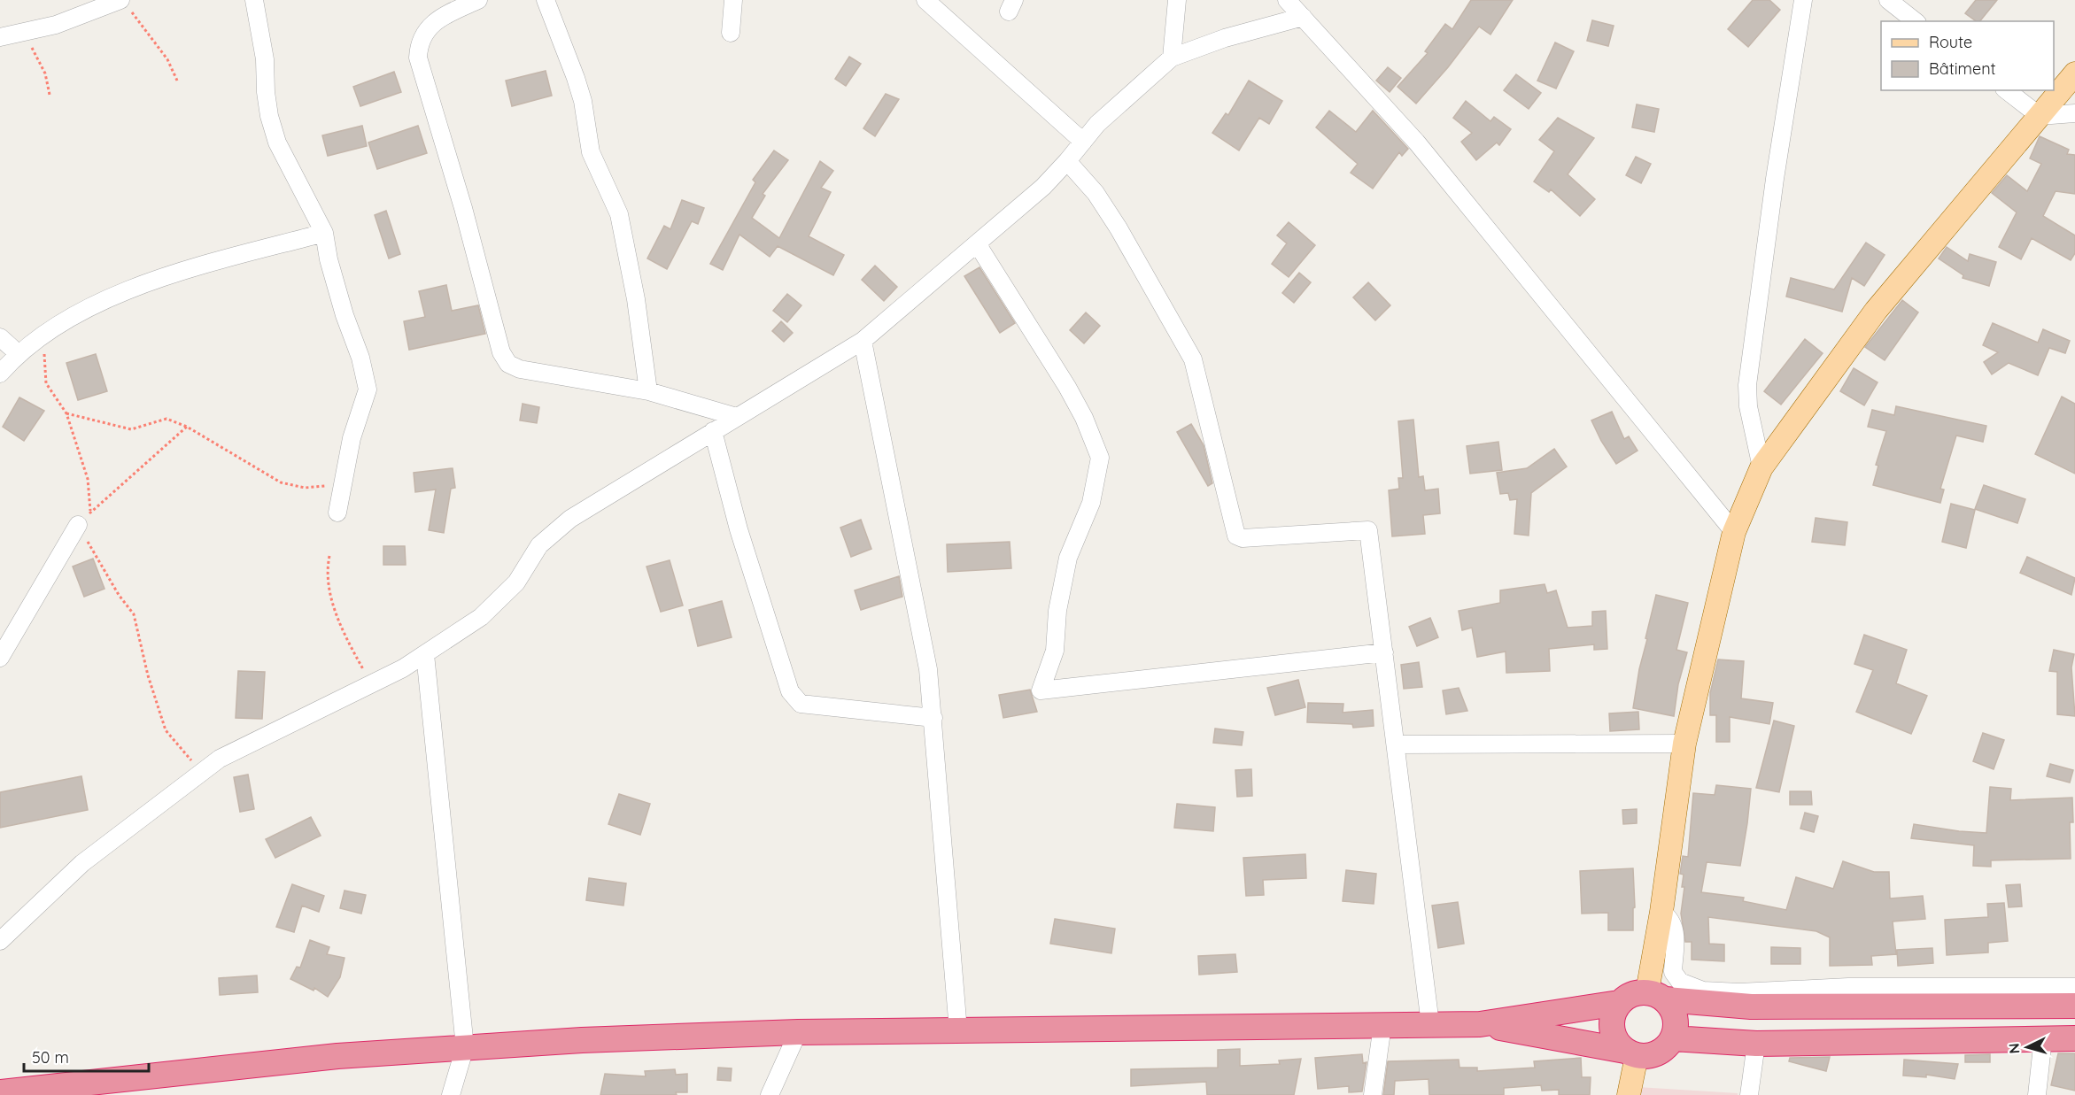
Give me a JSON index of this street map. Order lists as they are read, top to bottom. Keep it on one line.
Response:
{"legend":["Route","Bâtiment"],"scale_bar":"50 m","north":"left"}
